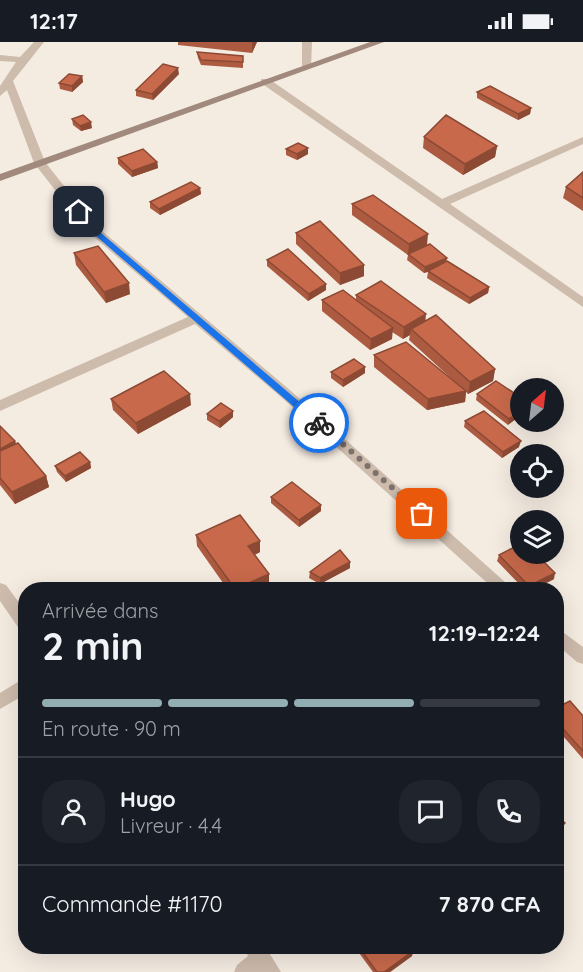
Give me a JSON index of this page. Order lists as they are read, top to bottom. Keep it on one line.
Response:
{"north":"top right","page":{"status":"12:17","heading":["2 min","Arrivée dans","12:19–12:24"],"panel":["Hugo","Livreur · 4.4","Commande #1170","7 870 CFA"],"bar":"En route · 90 m"}}
